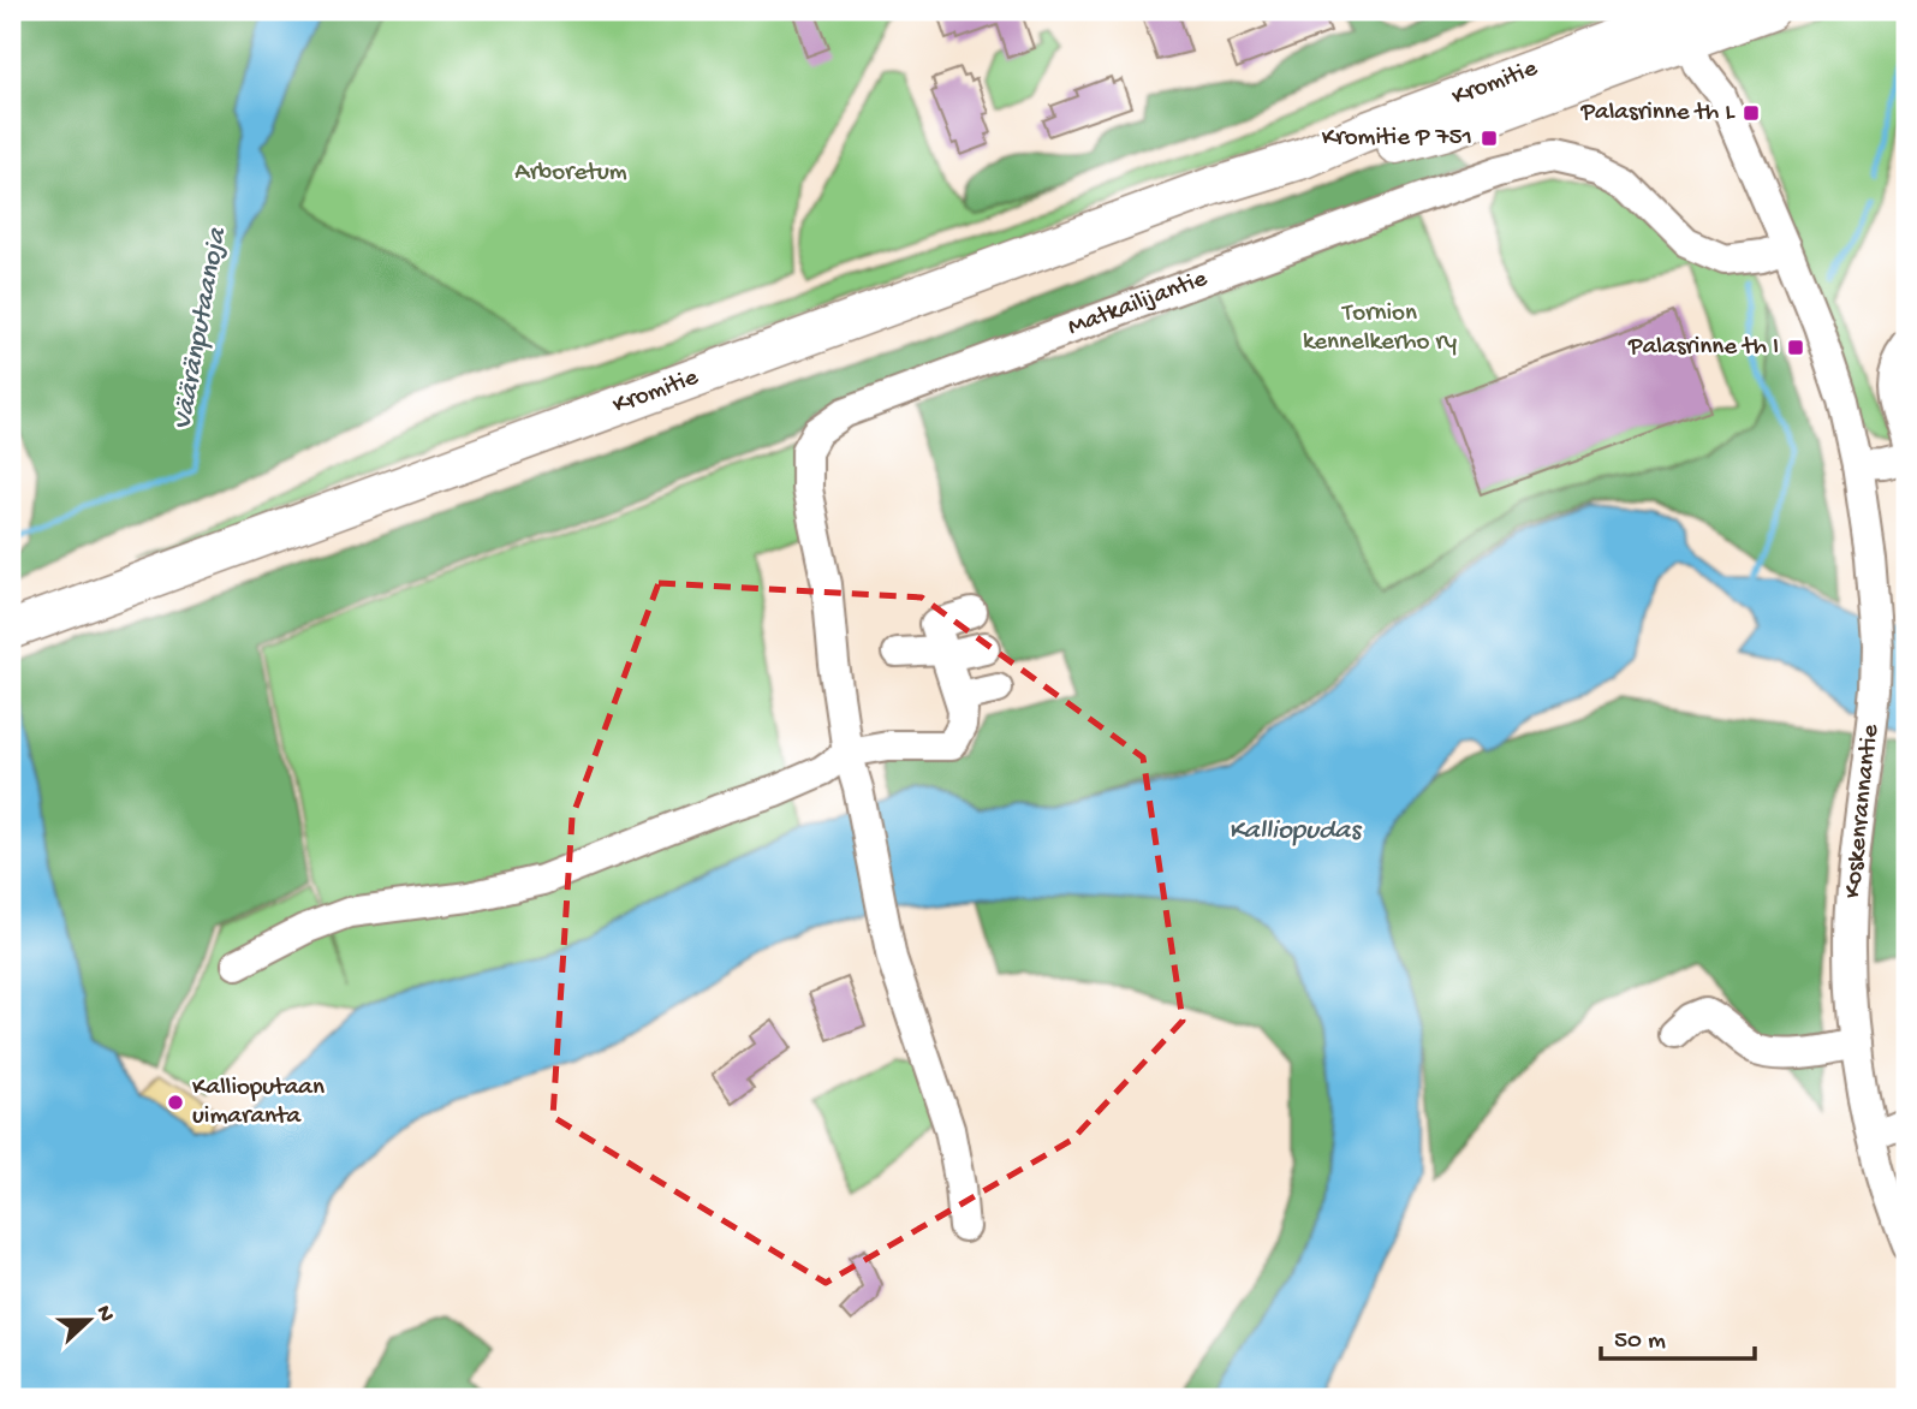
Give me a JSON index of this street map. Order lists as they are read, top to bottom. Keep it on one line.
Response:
{"streets":{"main road":["Kromitie"],"street":["Matkailijantie","Koskenrannantie"]},"crossings":[["Kromitie","Koskenrannantie"],["Matkailijantie","Koskenrannantie"]],"water":["Vääränputaanoja","Kalliopudas"],"parks":["Arboretum","Tornion kennelkerho ry"],"places":{"transit":["Palasrinne th L","Kromitie P 751","Palasrinne th I"],"other":["Kallioputaan uimaranta"]},"scale_bar":"50 m","north":"right"}
